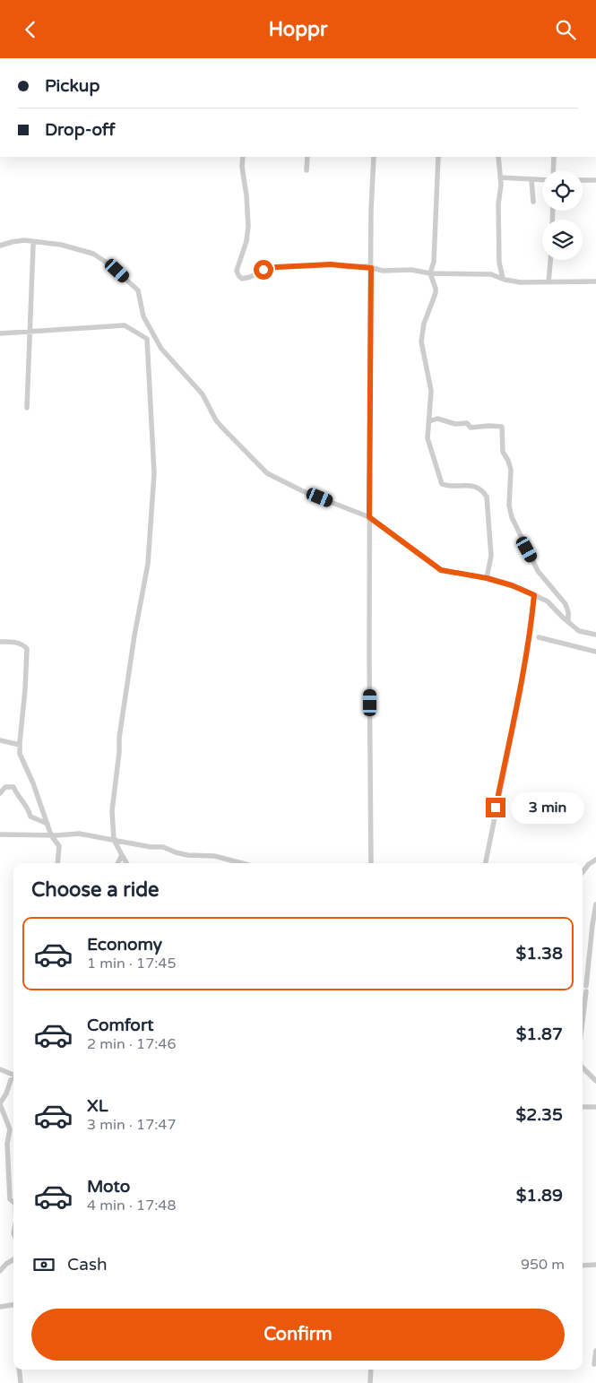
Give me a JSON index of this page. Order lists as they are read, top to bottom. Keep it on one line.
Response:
{"page":{"header":"Hoppr","banner":["Pickup","Drop-off"],"bubble":"3 min","heading":"Choose a ride","list":[{"name":"Economy","note":"1 min · 17:45","value":"$1.38"},{"name":"Comfort","note":"2 min · 17:46","value":"$1.87"},{"name":"XL","note":"3 min · 17:47","value":"$2.35"},{"name":"Moto","note":"4 min · 17:48","value":"$1.89"}],"pay":["Cash","950 m"],"buttons":"Confirm"}}
